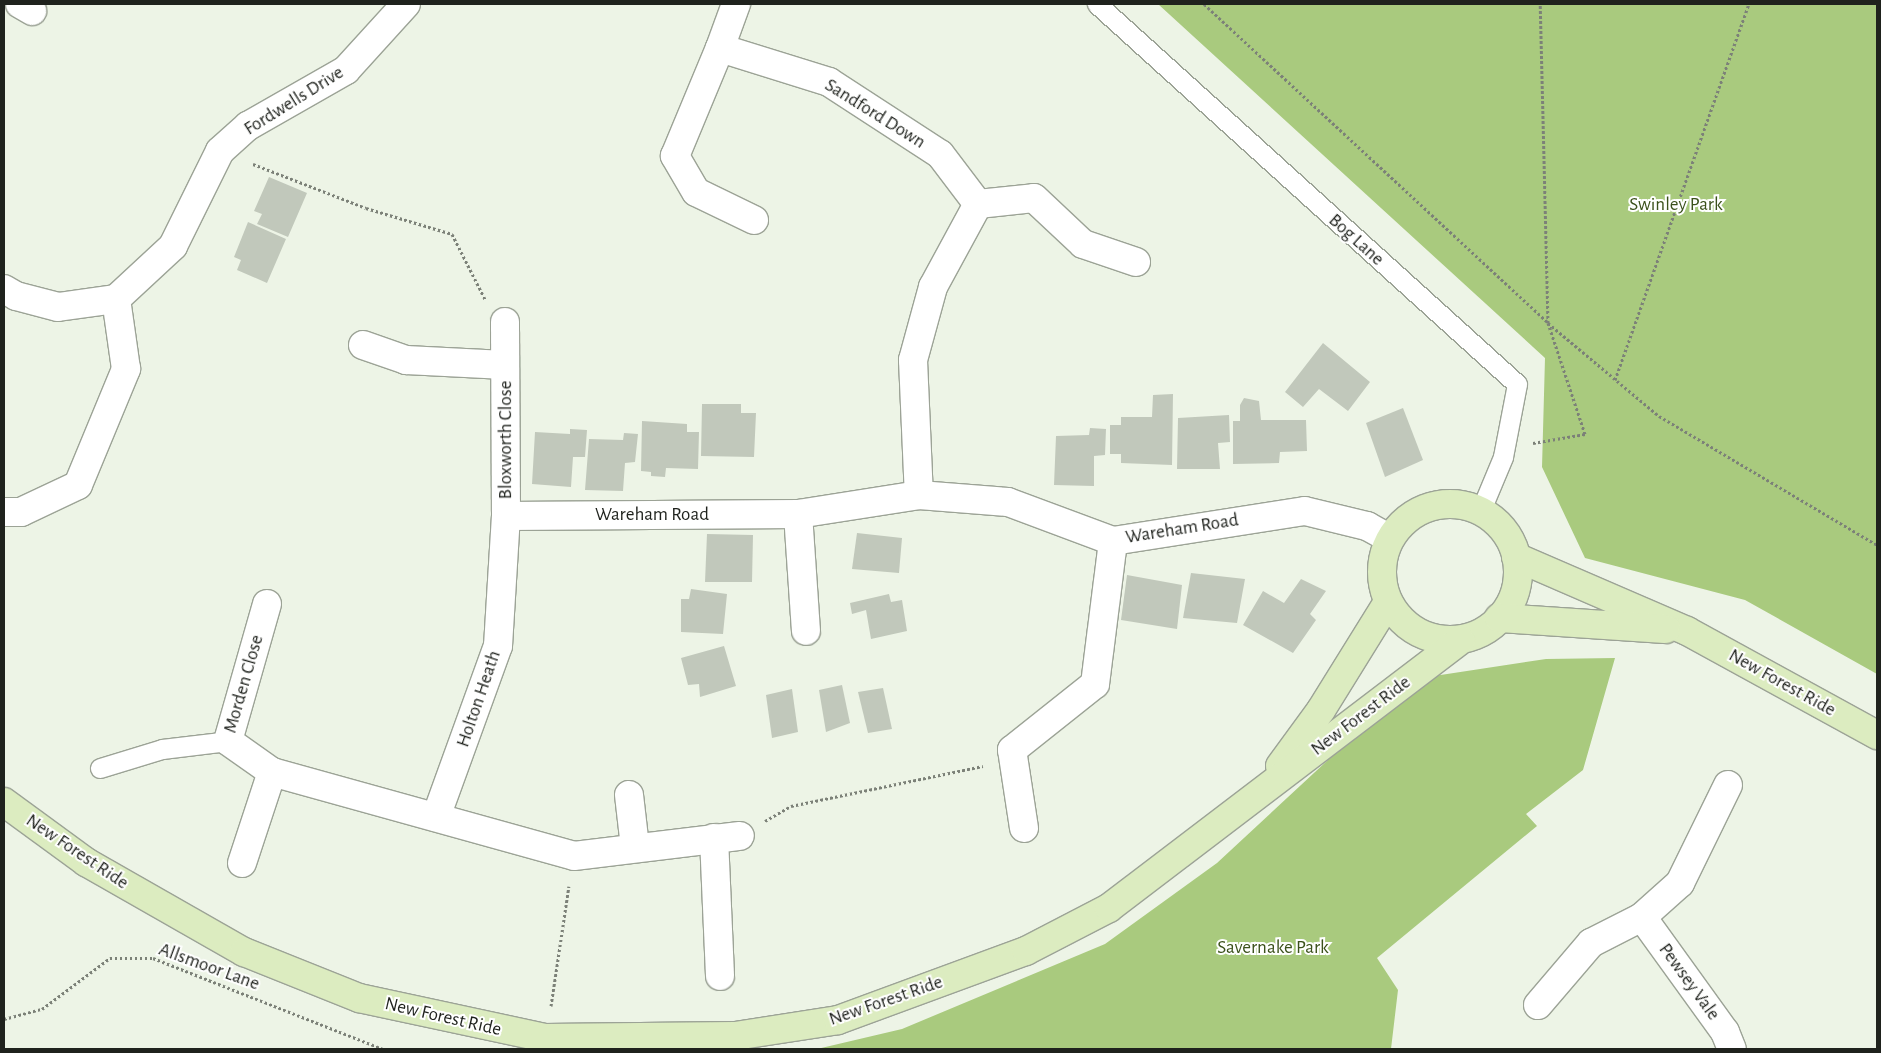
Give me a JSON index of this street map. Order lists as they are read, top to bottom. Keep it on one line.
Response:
{"streets":{"main road":["New Forest Ride"],"street":["Fordwells Drive","Sandford Down","Bloxworth Close","Wareham Road","Morden Close","Holton Heath","Pewsey Vale"],"lane":["Bog Lane"],"path":["Allsmoor Lane"]},"crossings":[["Bog Lane","Wareham Road"],["Bog Lane","New Forest Ride"],["Bloxworth Close","Wareham Road"],["Bloxworth Close","Holton Heath"],["Wareham Road","New Forest Ride"],["Wareham Road","Holton Heath"],["Morden Close","Holton Heath"]],"parks":["Swinley Park","Savernake Park"]}
